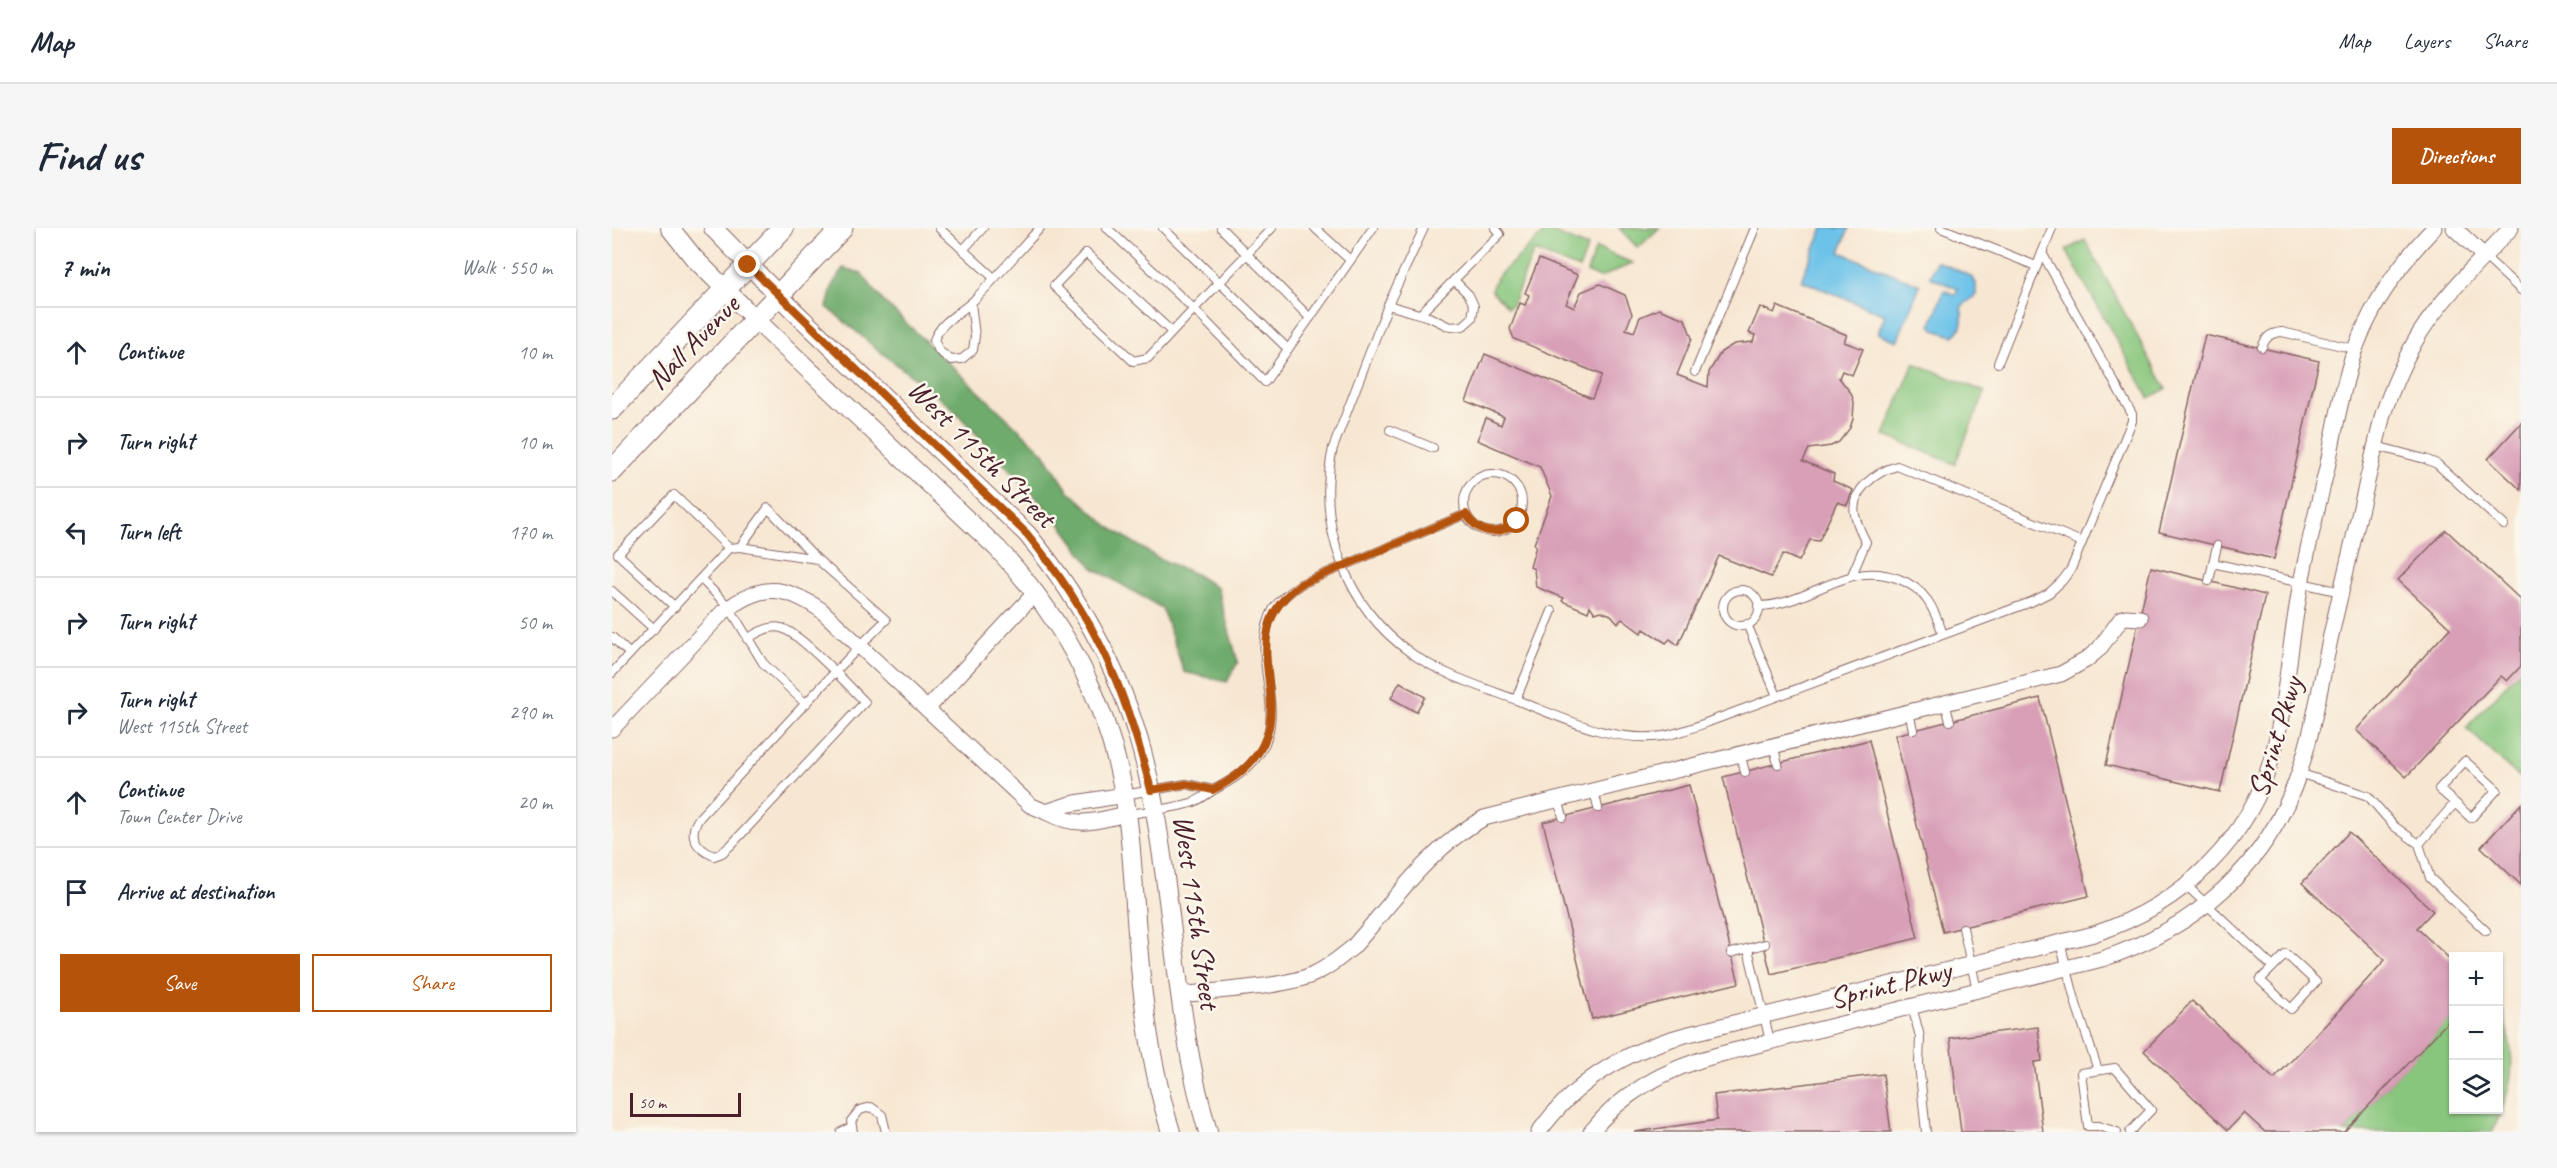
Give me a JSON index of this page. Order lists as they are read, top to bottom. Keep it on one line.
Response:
{"streets":{"main road":["Nall Avenue"],"street":["West 115th Street","Sprint Pkwy"]},"crossings":[["Nall Avenue","West 115th Street"]],"scale_bar":"50 m","page":{"header":"Map","nav":["Map","Layers","Share"],"buttons":["Directions",["Save","Share"]],"title":"Find us","heading":["7 min","Walk · 550 m"],"list":[["Continue","10 m"],["Turn right","10 m"],["Turn left","170 m"],["Turn right","50 m"],["Turn right","West 115th Street","290 m"],["Continue","Town Center Drive","20 m"],"Arrive at destination"],"map_buttons":["+","−"],"scale":"50 m"}}
